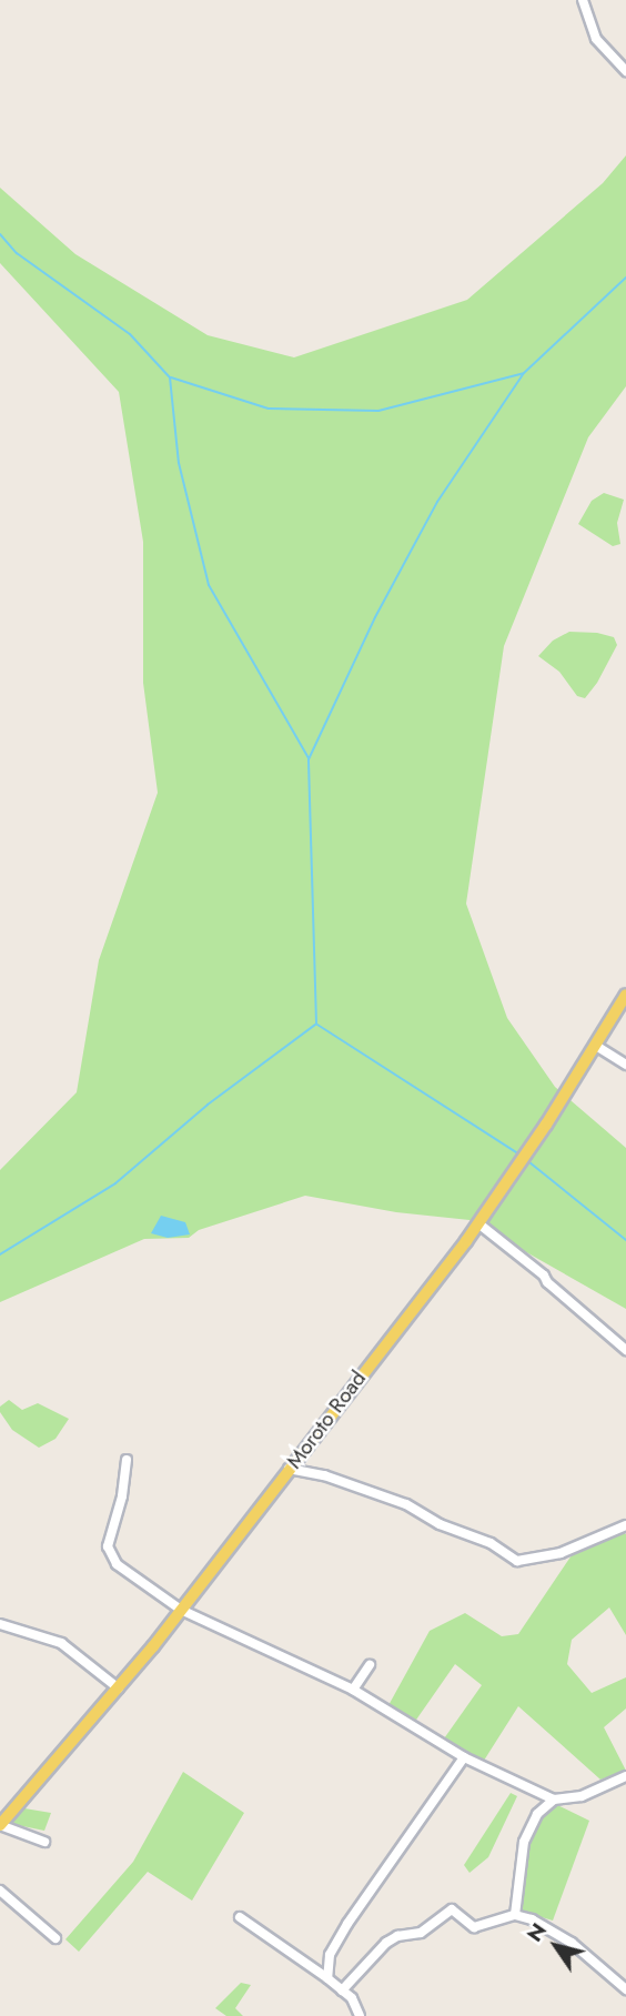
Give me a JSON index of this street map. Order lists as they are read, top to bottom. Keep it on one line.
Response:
{"streets":{"main road":["Moroto Road"]},"north":"top left"}
